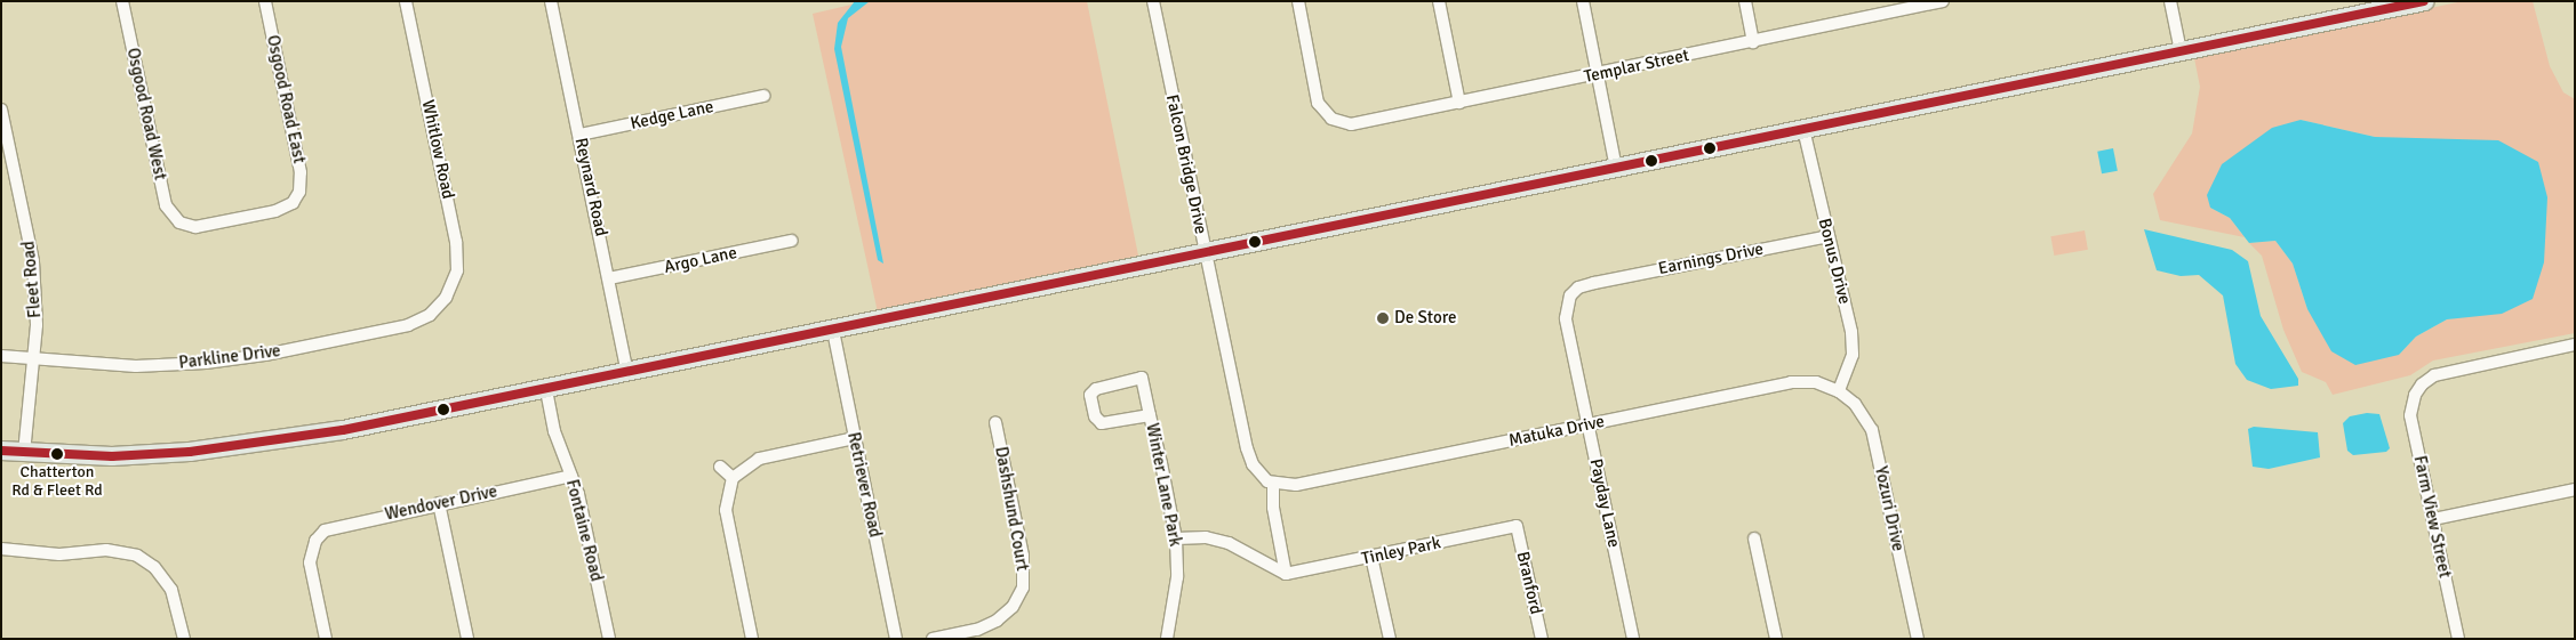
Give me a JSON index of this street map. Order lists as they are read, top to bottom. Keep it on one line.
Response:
{"streets":{"street":["Templar Street","Osgood Road East","Osgood Road West","Kedge Lane","Whitlow Road","Falcon Bridge Drive","Reynard Road","Earnings Drive","Argo Lane","Bonus Drive","Fleet Road","Parkline Drive","Matuka Drive","Retriever Road","Winter Lane Park","Wendover Drive","Payday Lane","Dashshund Court","Yozuri Drive","Farm View Street","Fontaine Road","Tinley Park","Branford"]},"crossings":[["Osgood Road East","Osgood Road West"],["Kedge Lane","Reynard Road"],["Whitlow Road","Parkline Drive"],["Falcon Bridge Drive","Matuka Drive"],["Reynard Road","Argo Lane"],["Earnings Drive","Bonus Drive"],["Earnings Drive","Payday Lane"],["Bonus Drive","Matuka Drive"],["Bonus Drive","Yozuri Drive"],["Fleet Road","Parkline Drive"],["Matuka Drive","Payday Lane"],["Matuka Drive","Yozuri Drive"],["Wendover Drive","Fontaine Road"],["Tinley Park","Branford"]],"places":["De Store","Chatterton Rd & Fleet Rd"]}
